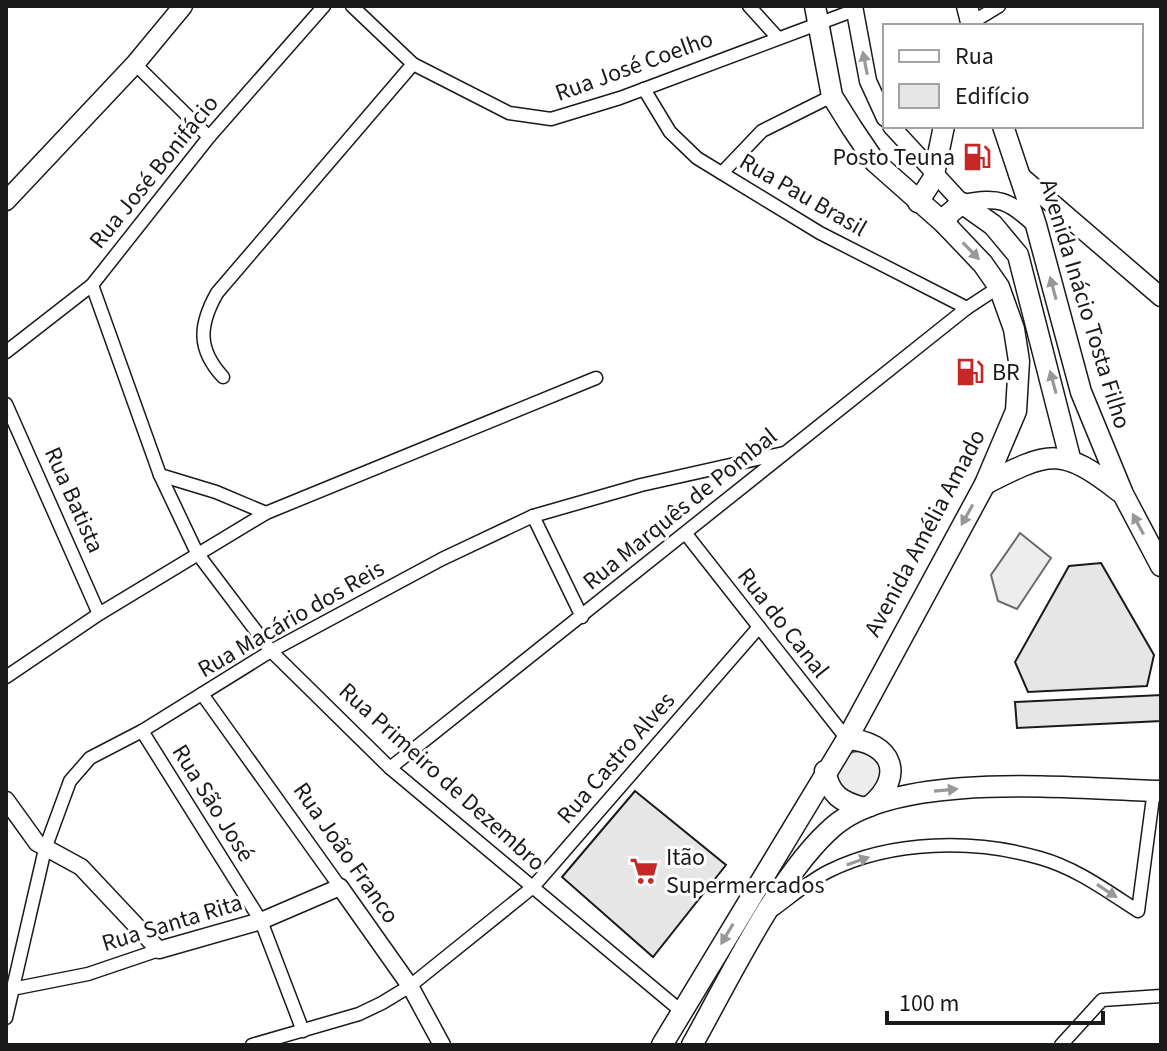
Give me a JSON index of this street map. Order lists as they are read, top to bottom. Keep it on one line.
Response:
{"streets":{"main road":["Avenida Inácio Tosta Filho","Avenida Amélia Amado"],"street":["Rua José Coelho","Rua José Bonifácio","Rua Pau Brasil","Rua Batista","Rua Marquês de Pombal","Rua Macário dos Reis","Rua do Canal","Rua Castro Alves","Rua Primeiro de Dezembro","Rua São José","Rua João Franco","Rua Santa Rita"]},"crossings":[["Rua José Coelho","Rua Pau Brasil"],["Rua José Coelho","Avenida Amélia Amado"],["Rua José Bonifácio","Rua Primeiro de Dezembro"],["Rua Pau Brasil","Rua Marquês de Pombal"],["Rua Marquês de Pombal","Avenida Amélia Amado"],["Rua Marquês de Pombal","Rua Macário dos Reis"],["Rua Marquês de Pombal","Rua do Canal"],["Rua Marquês de Pombal","Rua Primeiro de Dezembro"],["Avenida Amélia Amado","Rua do Canal"],["Avenida Amélia Amado","Rua Primeiro de Dezembro"],["Rua Macário dos Reis","Rua Primeiro de Dezembro"],["Rua Macário dos Reis","Rua São José"],["Rua Macário dos Reis","Rua João Franco"],["Rua Macário dos Reis","Rua Santa Rita"],["Rua do Canal","Rua Castro Alves"],["Rua Castro Alves","Rua Primeiro de Dezembro"],["Rua Castro Alves","Rua São José"],["Rua Castro Alves","Rua João Franco"],["Rua São José","Rua Santa Rita"],["Rua João Franco","Rua Santa Rita"]],"places":{"fuel station":["Posto Teuna","BR"],"supermarket":["Itão Supermercados"]},"legend":["Rua","Edifício"],"scale_bar":"100 m"}
